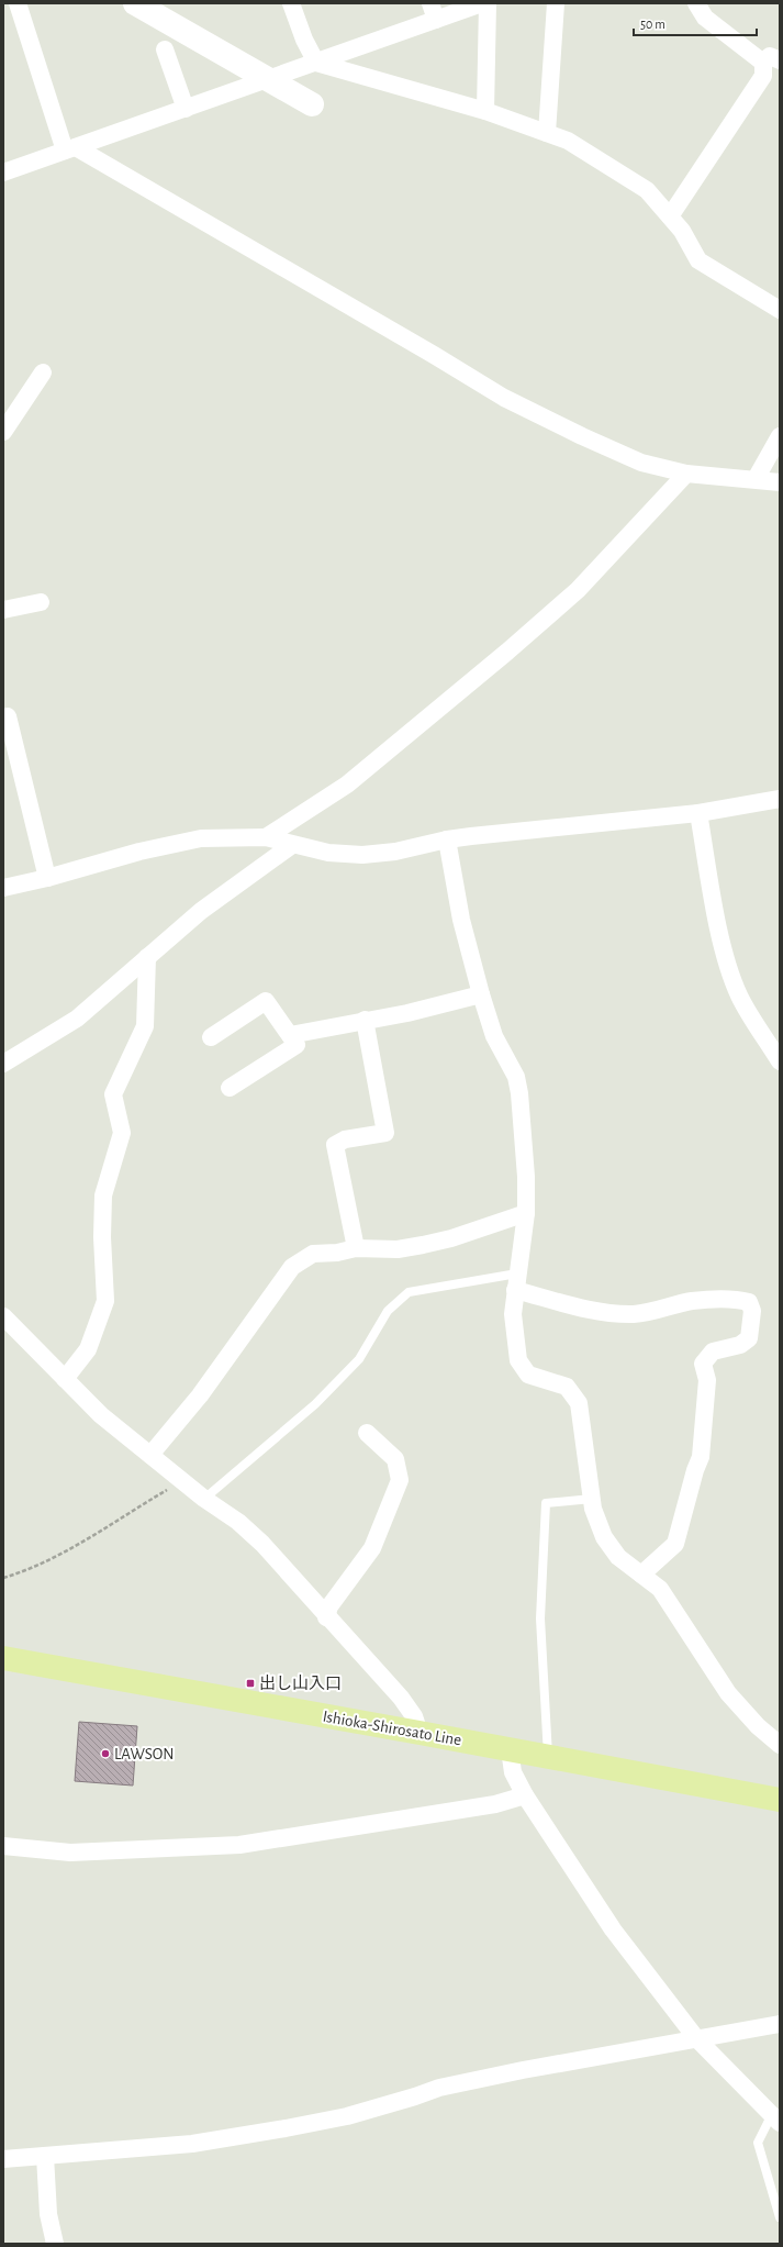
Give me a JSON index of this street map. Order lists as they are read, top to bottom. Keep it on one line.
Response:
{"streets":{"main road":["Ishioka-Shirosato Line"]},"places":{"transit":["出し山入口"],"other":["LAWSON"]},"scale_bar":"50 m"}
